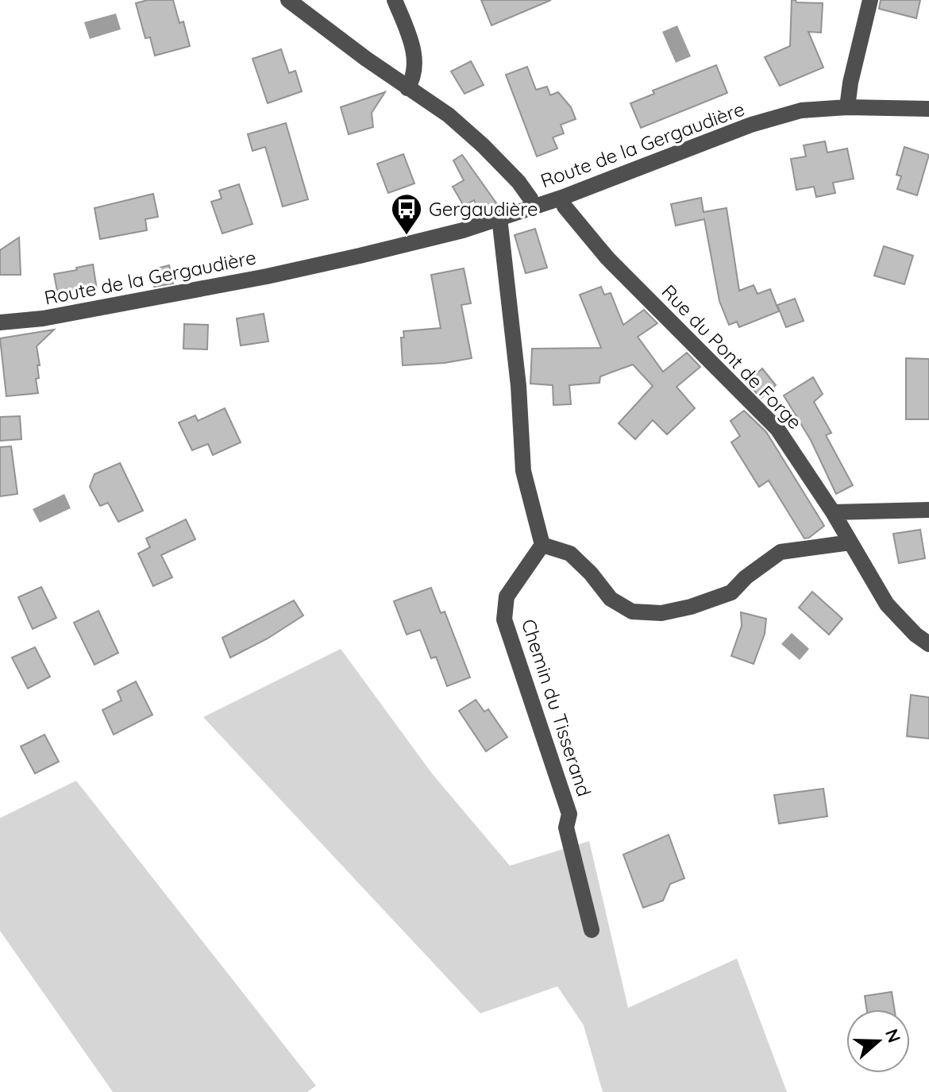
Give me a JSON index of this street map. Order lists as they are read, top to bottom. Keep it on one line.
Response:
{"streets":{"street":["Route de la Gergaudière","Rue du Pont de Forge","Chemin du Tisserand"]},"crossings":[["Route de la Gergaudière","Rue du Pont de Forge"]],"places":{"bus stop":["Gergaudière"]},"north":"right"}
